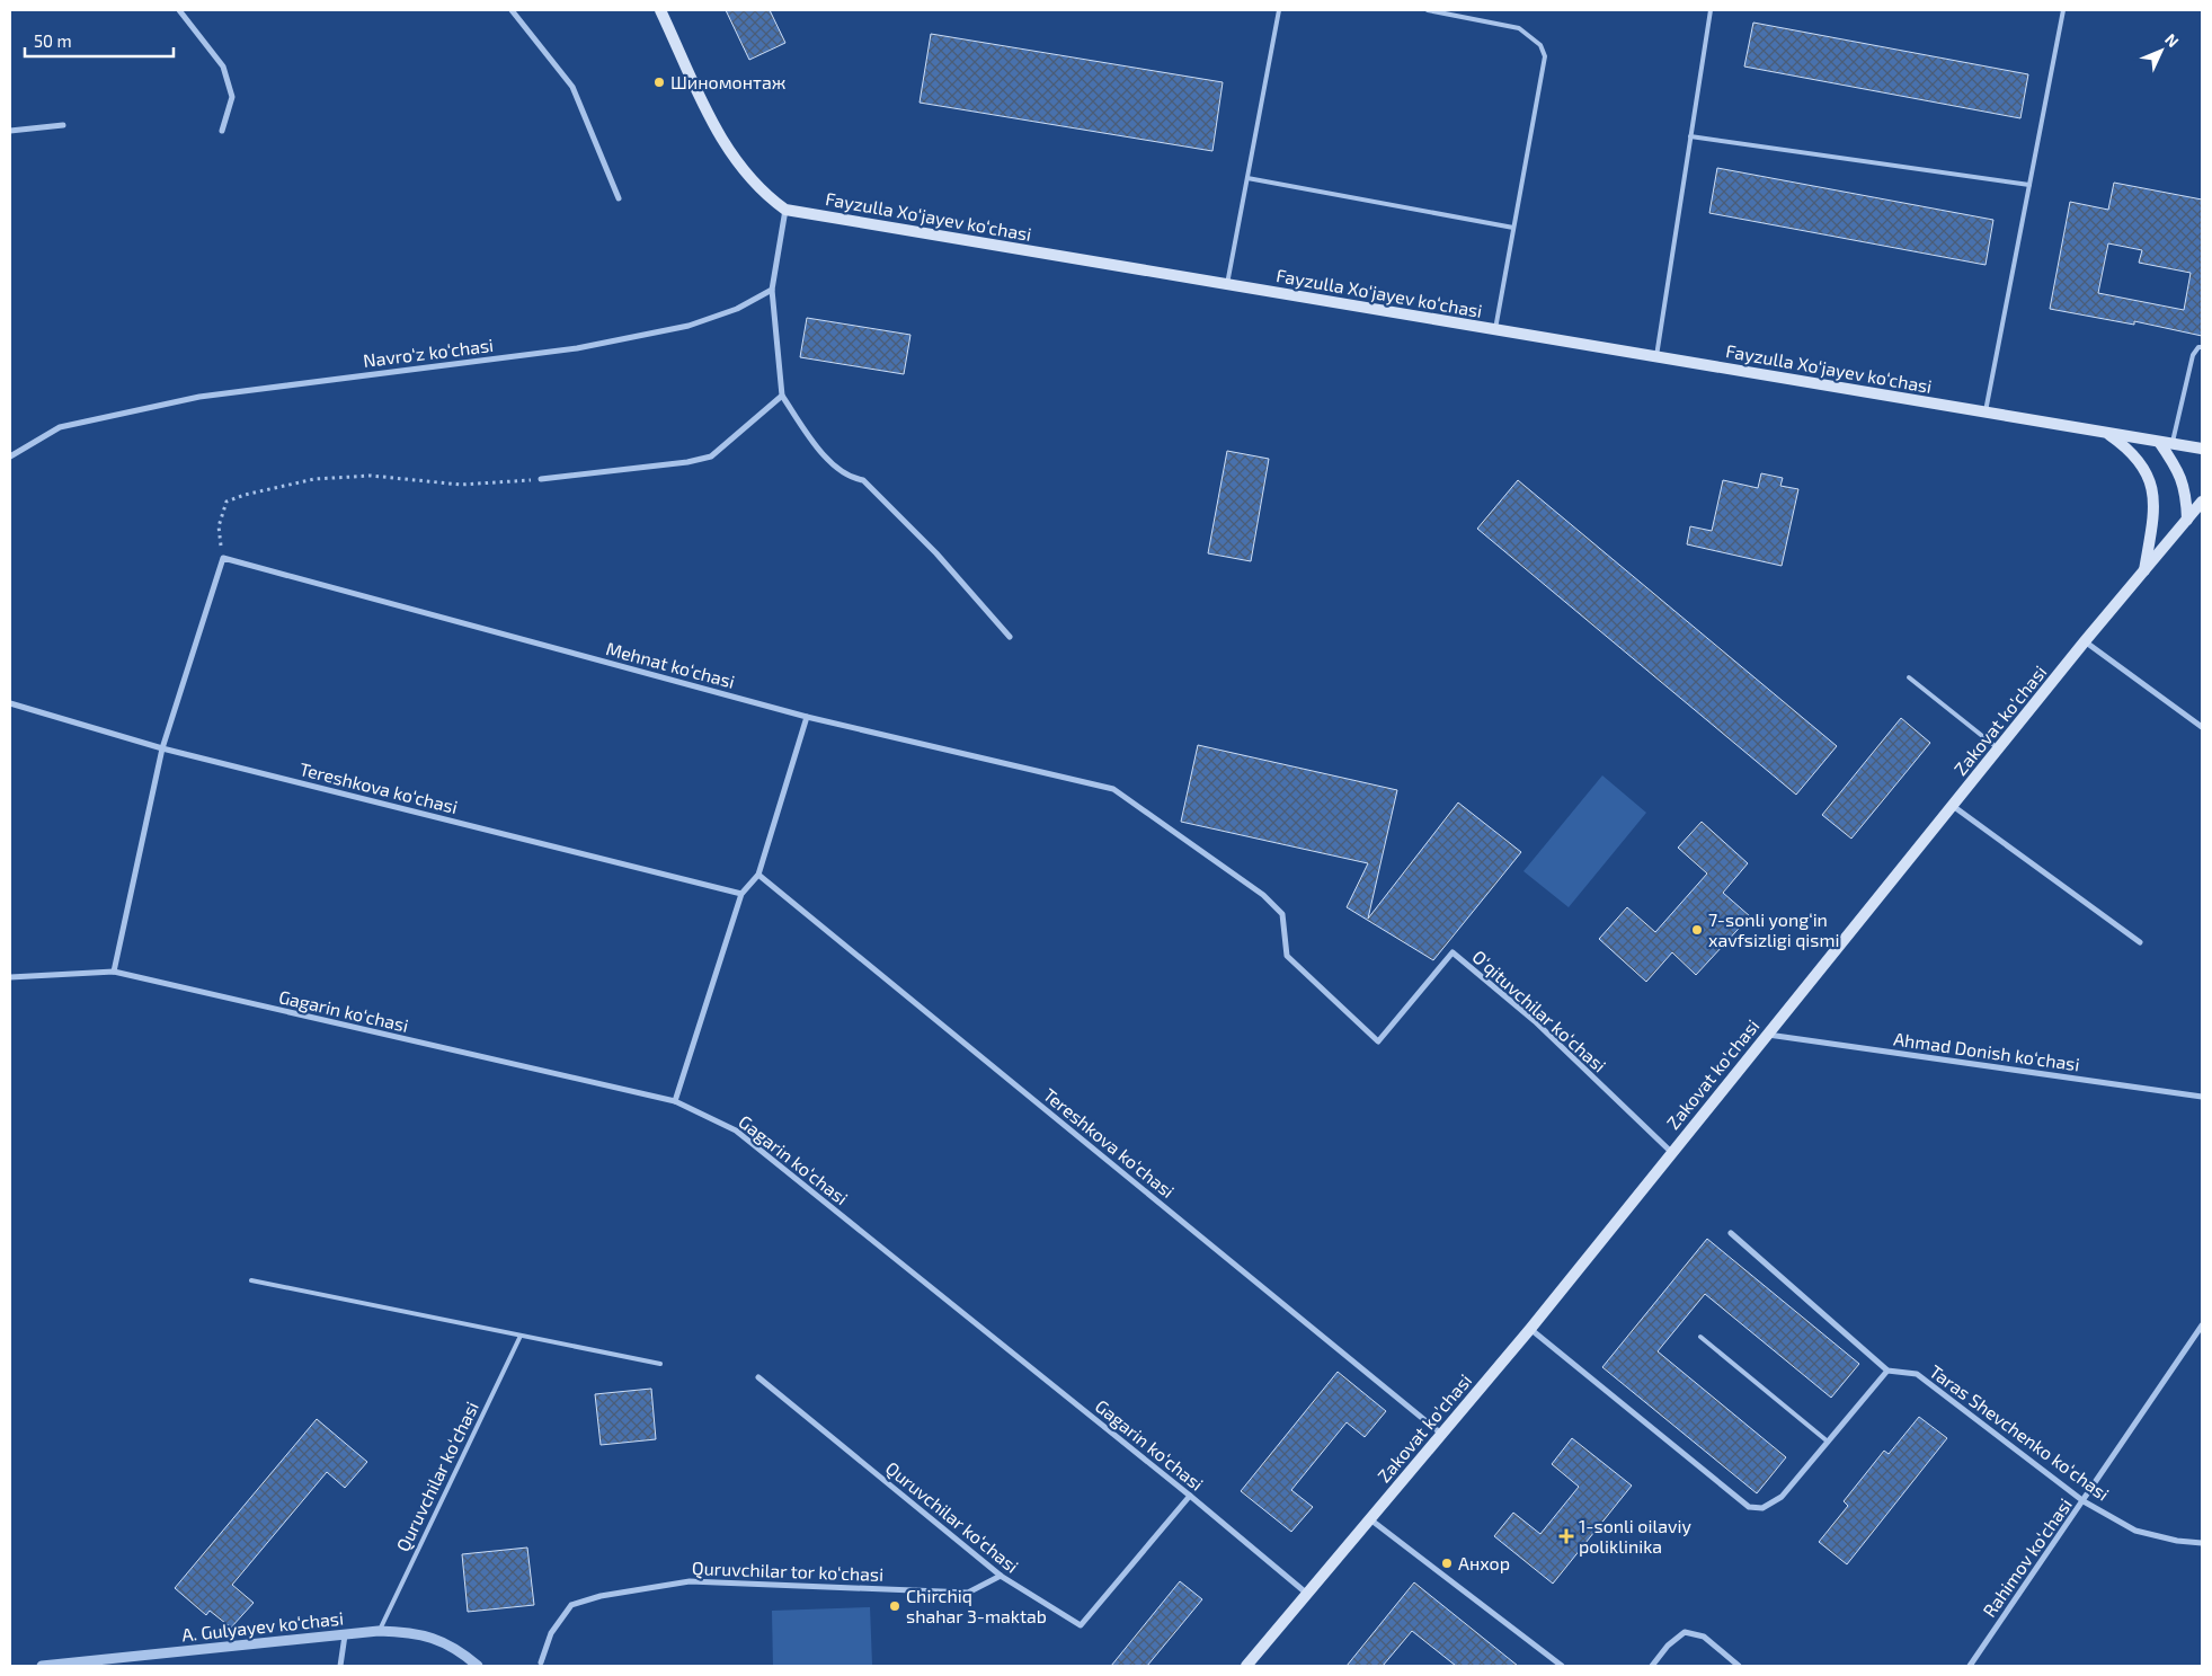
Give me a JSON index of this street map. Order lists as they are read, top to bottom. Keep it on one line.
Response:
{"streets":{"main road":["Fayzulla Xo‘jayev ko‘chasi","Zakovat ko'chasi"],"street":["Navro‘z ko‘chasi","Mehnat ko‘chasi","Tereshkova ko‘chasi","Gagarin ko‘chasi","O‘qituvchilar ko‘chasi","Ahmad Donish ko‘chasi","Taras Shevchenko ko‘chasi","Quruvchilar ko‘chasi","Rahimov ko‘chasi","Quruvchilar tor ko‘chasi","A. Gulyayev ko‘chasi"]},"crossings":[["Mehnat ko‘chasi","O‘qituvchilar ko‘chasi"],["Zakovat ko'chasi","Tereshkova ko‘chasi"],["Zakovat ko'chasi","Gagarin ko‘chasi"],["Zakovat ko'chasi","O‘qituvchilar ko‘chasi"],["Zakovat ko'chasi","Ahmad Donish ko‘chasi"],["Gagarin ko‘chasi","Quruvchilar ko‘chasi"],["Taras Shevchenko ko‘chasi","Rahimov ko‘chasi"],["Quruvchilar ko‘chasi","Quruvchilar tor ko‘chasi"],["Quruvchilar ko‘chasi","A. Gulyayev ko‘chasi"]],"places":{"other":["Шиномонтаж","7-sonli yong‘in xavfsizligi qismi","Анхор","Chirchiq shahar 3-maktab"],"health":["1-sonli oilaviy poliklinika"]},"scale_bar":"50 m","north":"top right"}
